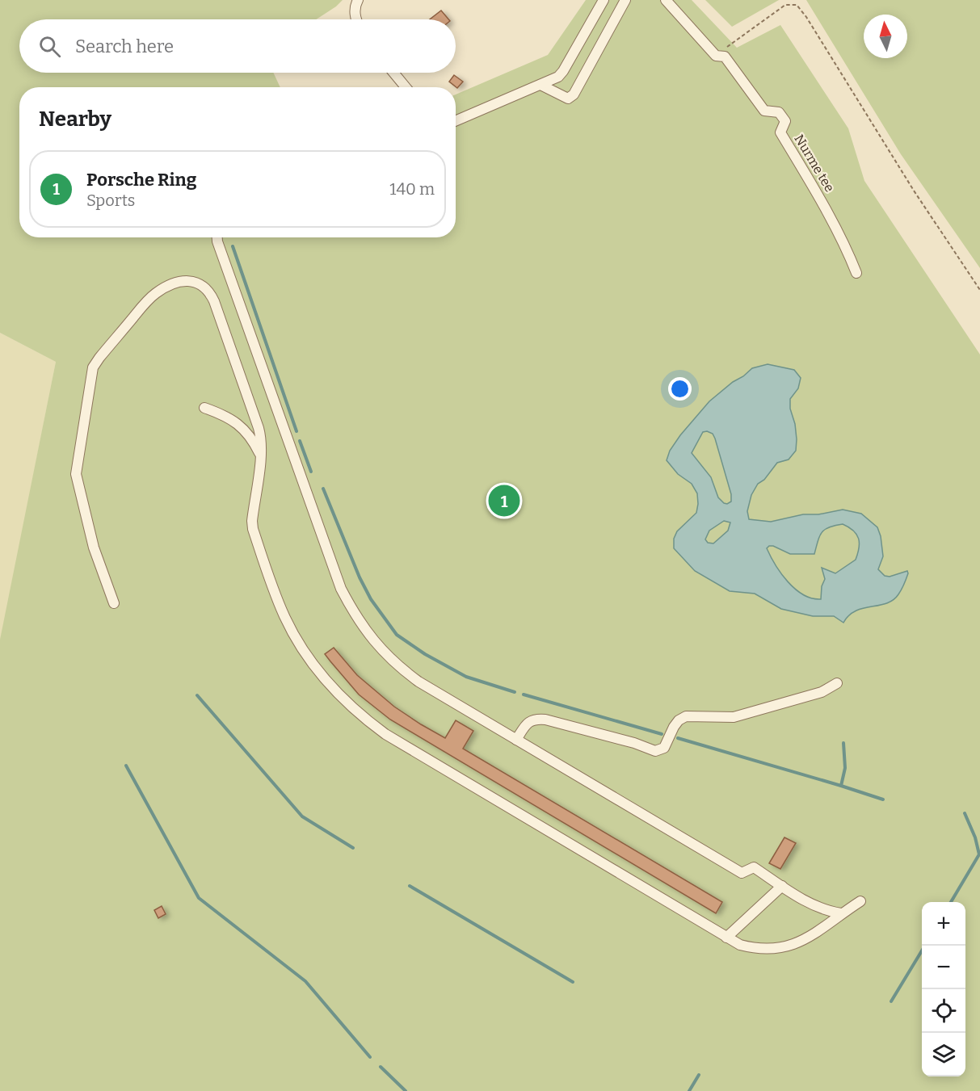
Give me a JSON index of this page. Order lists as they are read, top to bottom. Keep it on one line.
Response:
{"streets":{"lane":["Nurme tee"]},"north":"top","page":{"search":"Search here","heading":"Nearby","list":[{"mark":"1","name":"Porsche Ring","note":"Sports","value":"140 m"}],"pins":"1","map_buttons":["+","−"]}}
